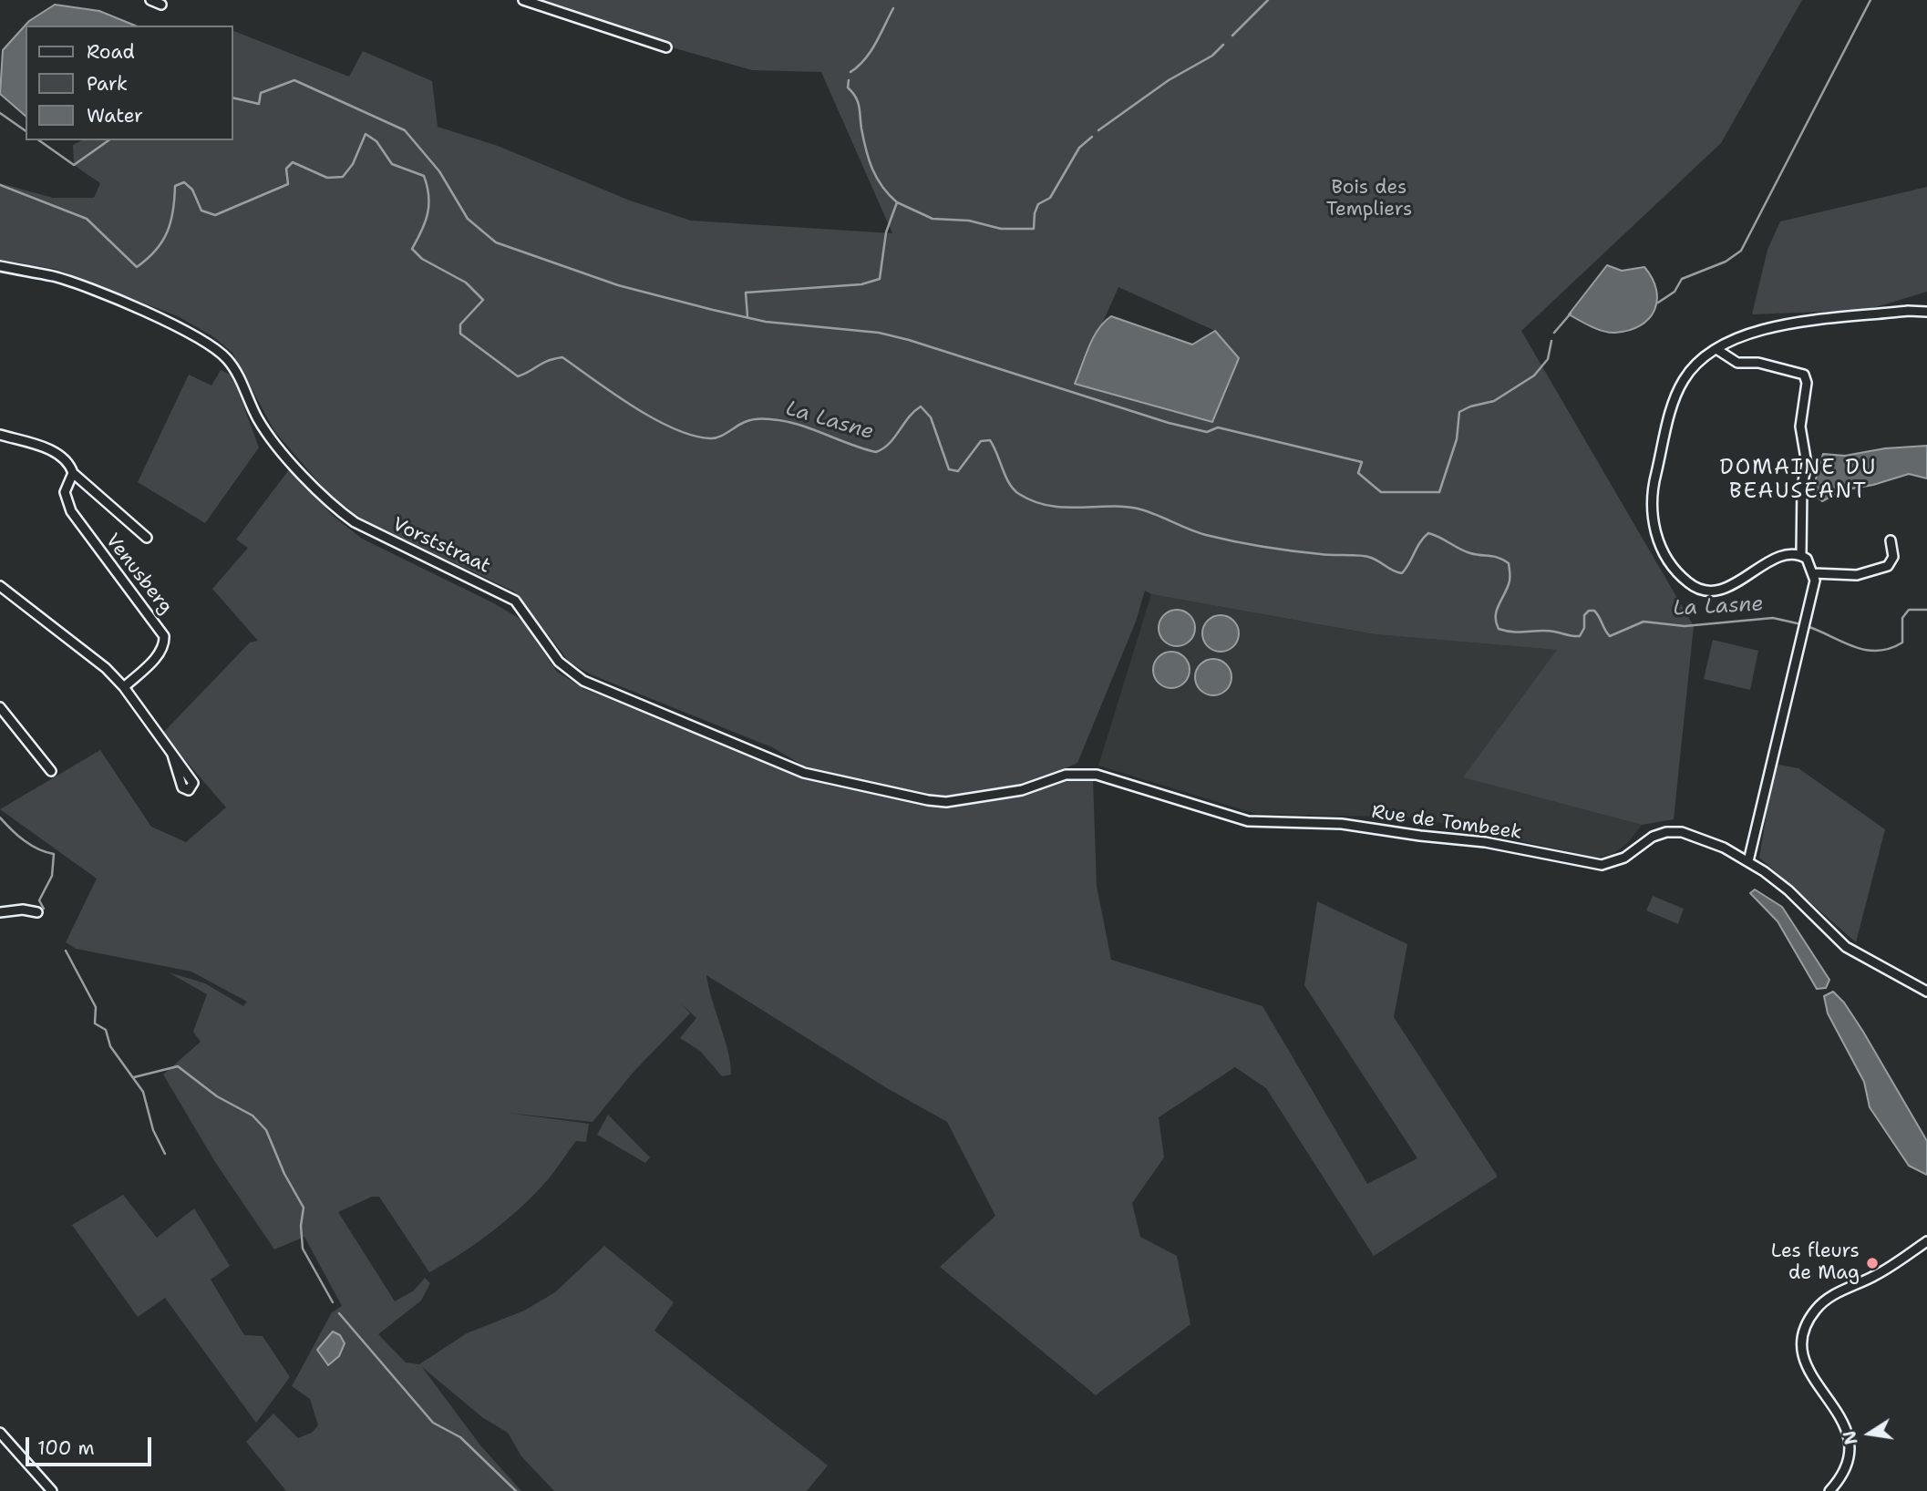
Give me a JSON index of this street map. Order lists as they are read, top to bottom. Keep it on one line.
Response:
{"streets":{"street":["Vorststraat","Venusberg","Rue de Tombeek"]},"crossings":[["Vorststraat","Rue de Tombeek"]],"districts":["DOMAINE DU BEAUSEANT"],"water":["La Lasne"],"parks":["Bois des Templiers"],"places":["Les fleurs de Mag"],"legend":["Road","Park","Water"],"scale_bar":"100 m","north":"left"}
